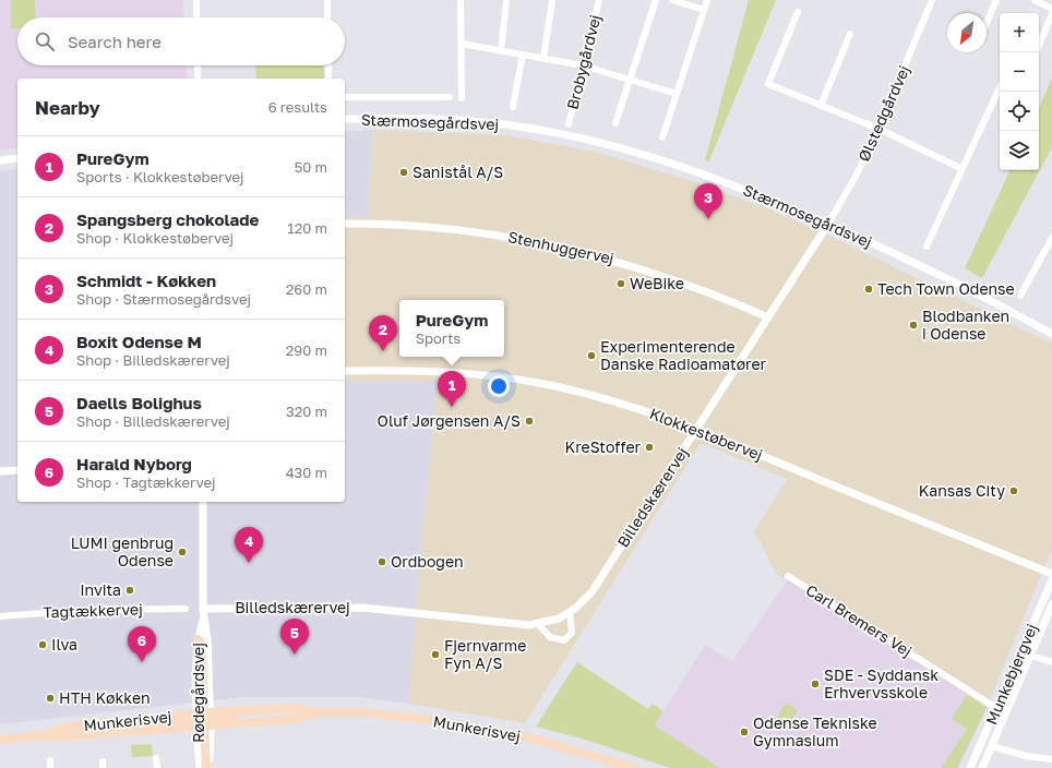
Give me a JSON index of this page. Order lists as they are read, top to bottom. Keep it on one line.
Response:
{"streets":{"main road":["Munkerisvej"],"street":["Brobygårdvej","Ølstedgårdvej","Stærmosegårdsvej","Stenhuggervej","Klokkestøbervej","Billedskærervej","Tagtækkervej","Carl Bremers Vej","Munkebjergvej","Rødegårdsvej"]},"crossings":[["Ølstedgårdvej","Stærmosegårdsvej"],["Ølstedgårdvej","Billedskærervej"],["Stærmosegårdsvej","Billedskærervej"],["Stenhuggervej","Billedskærervej"],["Klokkestøbervej","Billedskærervej"],["Billedskærervej","Rødegårdsvej"],["Carl Bremers Vej","Munkebjergvej"],["Rødegårdsvej","Munkerisvej"]],"places":["Sanistål A/S","WeBike","Tech Town Odense","Blodbanken i Odense","Experimenterende Danske Radioamatører","Oluf Jørgensen A/S","KreStoffer","Kansas City","LUMI genbrug Odense","Ordbogen","Invita","Ilva","Fjernvarme Fyn A/S","SDE - Syddansk Erhvervsskole","HTH Køkken","Odense Tekniske Gymnasium"],"north":"bottom left","page":{"map_buttons":["+","−"],"search":"Search here","heading":["Nearby","6 results"],"list":[{"mark":"1","name":"PureGym","note":"Sports · Klokkestøbervej","value":"50 m"},{"mark":"2","name":"Spangsberg chokolade","note":"Shop · Klokkestøbervej","value":"120 m"},{"mark":"3","name":"Schmidt - Køkken","note":"Shop · Stærmosegårdsvej","value":"260 m"},{"mark":"4","name":"Boxit Odense M","note":"Shop · Billedskærervej","value":"290 m"},{"mark":"5","name":"Daells Bolighus","note":"Shop · Billedskærervej","value":"320 m"},{"mark":"6","name":"Harald Nyborg","note":"Shop · Tagtækkervej","value":"430 m"}],"pins":["3","2","1","4","5","6"],"popup":["PureGym","Sports"]}}
